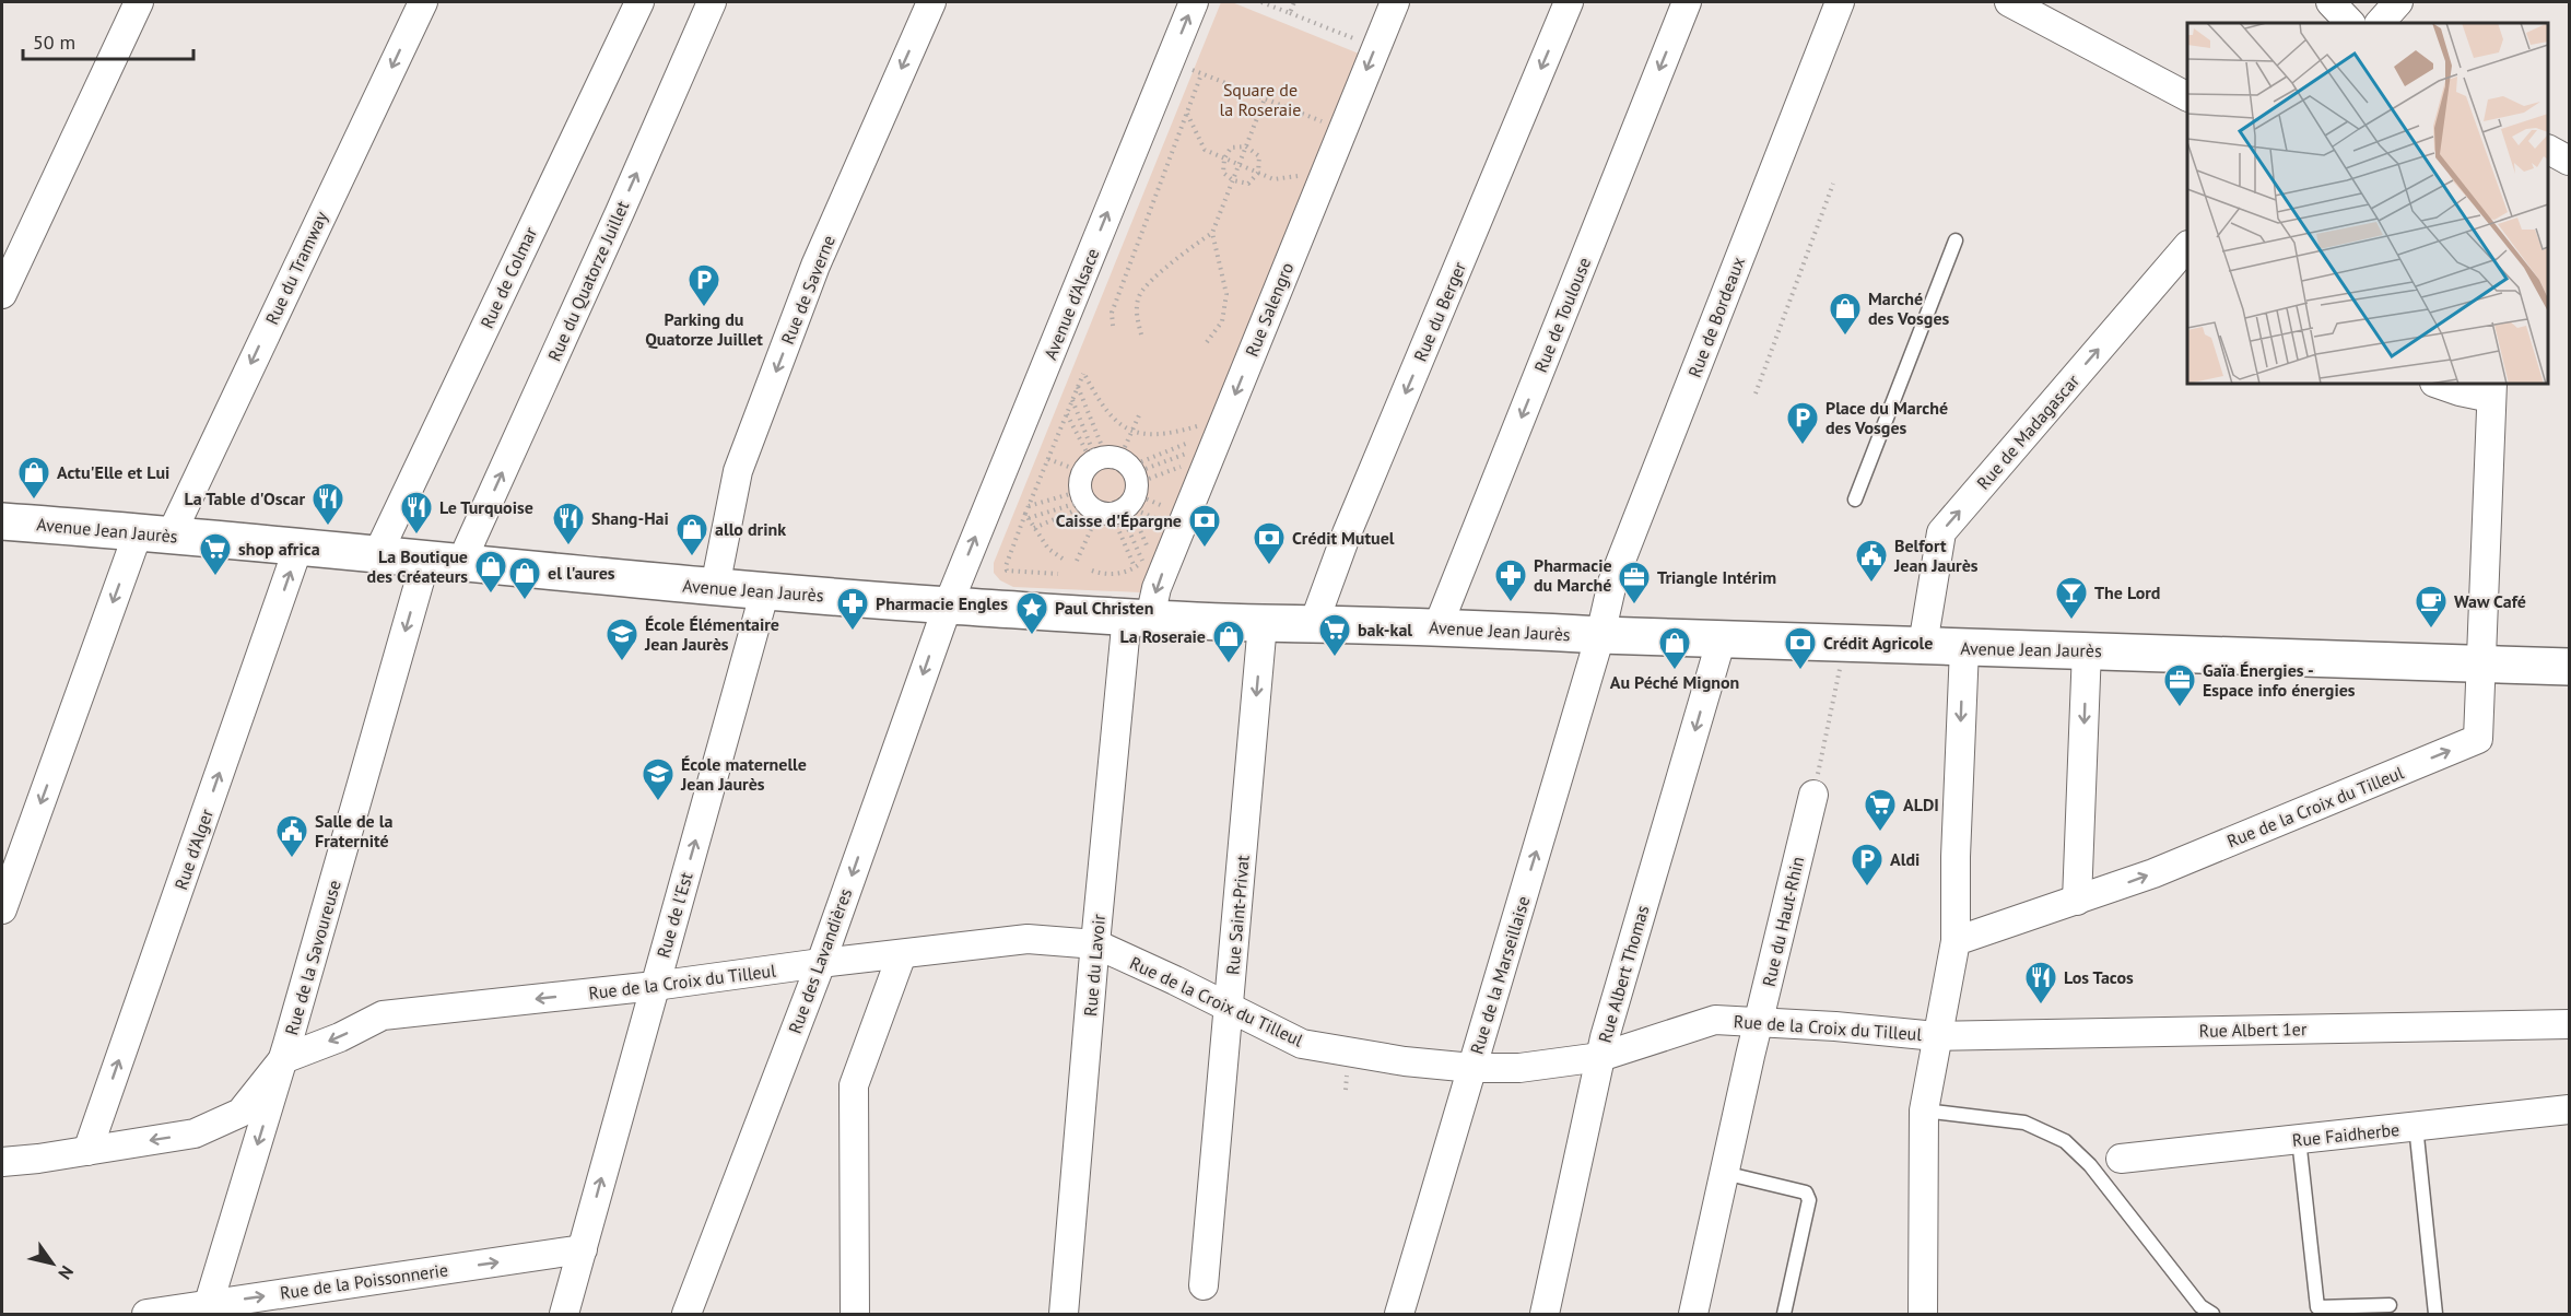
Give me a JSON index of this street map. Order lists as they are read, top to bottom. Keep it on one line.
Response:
{"streets":{"main road":["Avenue Jean Jaurès"],"street":["Rue du Tramway","Rue de Colmar","Rue du Quatorze Juillet","Rue de Saverne","Avenue d'Alsace","Rue Salengro","Rue du Berger","Rue de Toulouse","Rue de Bordeaux","Rue de Madagascar","Rue de la Croix du Tilleul","Rue d'Alger","Rue de l'Est","Rue Saint-Privat","Rue du Haut-Rhin","Rue de la Savoureuse","Rue des Lavandières","Rue du Lavoir","Rue Albert Thomas","Rue de la Marseillaise","Rue Albert 1er","Rue Faidherbe","Rue de la Poissonnerie"]},"crossings":[["Rue du Tramway","Avenue Jean Jaurès"],["Rue de Colmar","Avenue Jean Jaurès"],["Rue du Quatorze Juillet","Avenue Jean Jaurès"],["Rue de Saverne","Avenue Jean Jaurès"],["Avenue d'Alsace","Avenue Jean Jaurès"],["Avenue d'Alsace","Rue des Lavandières"],["Rue Salengro","Avenue Jean Jaurès"],["Rue Salengro","Rue du Lavoir"],["Rue du Berger","Avenue Jean Jaurès"],["Rue de Toulouse","Avenue Jean Jaurès"],["Rue de Bordeaux","Avenue Jean Jaurès"],["Rue de Bordeaux","Rue de la Marseillaise"],["Rue de Madagascar","Avenue Jean Jaurès"],["Avenue Jean Jaurès","Rue de la Croix du Tilleul"],["Avenue Jean Jaurès","Rue d'Alger"],["Avenue Jean Jaurès","Rue de l'Est"],["Avenue Jean Jaurès","Rue Saint-Privat"],["Avenue Jean Jaurès","Rue de la Savoureuse"],["Avenue Jean Jaurès","Rue des Lavandières"],["Avenue Jean Jaurès","Rue du Lavoir"],["Avenue Jean Jaurès","Rue Albert Thomas"],["Avenue Jean Jaurès","Rue de la Marseillaise"],["Rue de la Croix du Tilleul","Rue de l'Est"],["Rue de la Croix du Tilleul","Rue Saint-Privat"],["Rue de la Croix du Tilleul","Rue du Haut-Rhin"],["Rue de la Croix du Tilleul","Rue de la Savoureuse"],["Rue de la Croix du Tilleul","Rue des Lavandières"],["Rue de la Croix du Tilleul","Rue du Lavoir"],["Rue de la Croix du Tilleul","Rue Albert Thomas"],["Rue de la Croix du Tilleul","Rue de la Marseillaise"],["Rue de la Croix du Tilleul","Rue Albert 1er"],["Rue de l'Est","Rue de la Poissonnerie"],["Rue de la Savoureuse","Rue de la Poissonnerie"]],"one_way":["Rue du Tramway","Rue du Quatorze Juillet","Rue de Saverne","Avenue d'Alsace","Rue Salengro","Rue du Berger","Rue de Toulouse","Rue de Madagascar","Rue d'Alger","Rue Saint-Privat","Rue de la Savoureuse","Rue des Lavandières","Rue Albert Thomas","Rue de la Marseillaise"],"parks":["Square de la Roseraie"],"places":{"parking":["Parking du Quatorze Juillet","Place du Marché des Vosges","Aldi"],"shop":["Marché des Vosges","Actu'Elle et Lui","allo drink","La Boutique des Créateurs","el l'aures","La Roseraie","Au Péché Mignon"],"restaurant":["La Table d'Oscar","Le Turquoise","Shang-Hai","Los Tacos"],"bank":["Caisse d'Épargne","Crédit Mutuel","Crédit Agricole"],"supermarket":["shop africa","bak-kal","ALDI"],"public building":["Belfort Jean Jaurès","Salle de la Fraternité"],"pharmacy":["Pharmacie du Marché","Pharmacie Engles"],"office":["Triangle Intérim","Gaïa Énergies - Espace info énergies"],"bar":["The Lord"],"cafe":["Waw Café"],"place":["Paul Christen"],"school or university":["École Élémentaire Jean Jaurès","École maternelle Jean Jaurès"]},"scale_bar":"50 m","north":"bottom right"}
